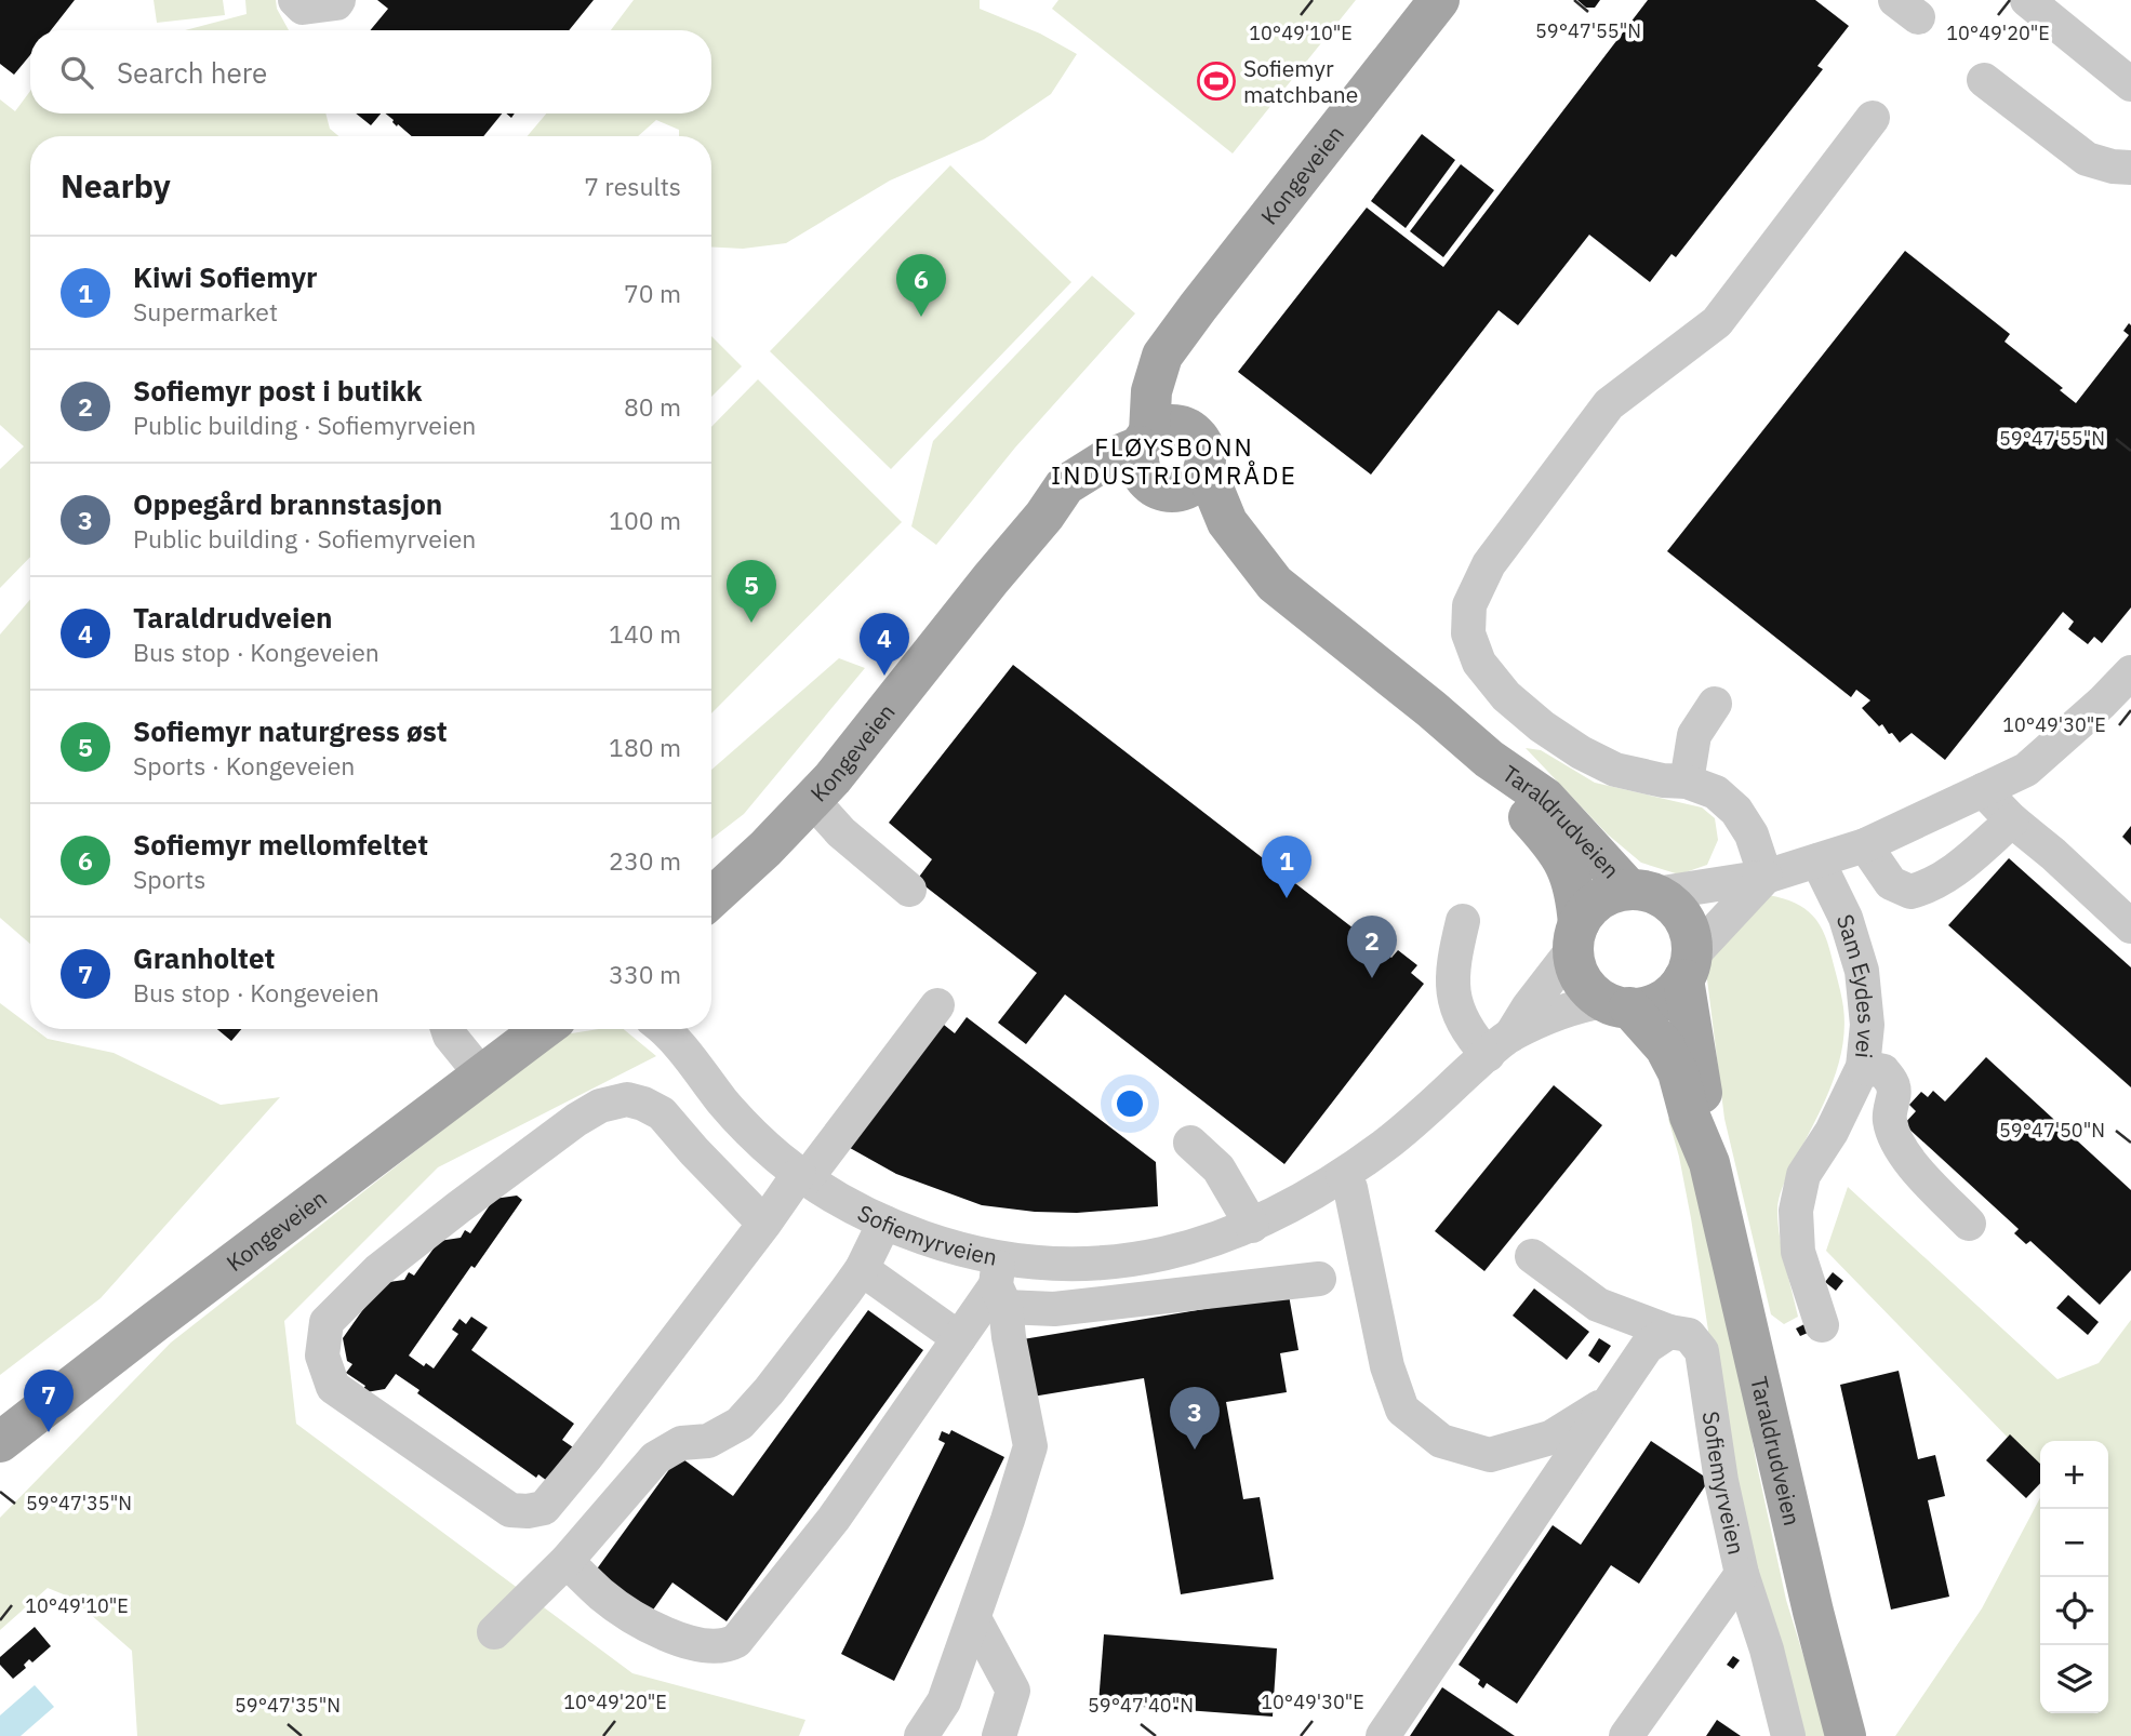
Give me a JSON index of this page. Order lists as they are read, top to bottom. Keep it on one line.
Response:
{"streets":{"main road":["Kongeveien","Taraldrudveien"],"street":["Sam Eydes vei","Sofiemyrveien"]},"crossings":[["Kongeveien","Taraldrudveien"],["Taraldrudveien","Sofiemyrveien"]],"districts":["FLØYSBONN INDUSTRIOMRÅDE"],"places":{"sports":["Sofiemyr matchbane"]},"page":{"search":"Search here","heading":["Nearby","7 results"],"list":[{"mark":"1","name":"Kiwi Sofiemyr","note":"Supermarket","value":"70 m"},{"mark":"2","name":"Sofiemyr post i butikk","note":"Public building · Sofiemyrveien","value":"80 m"},{"mark":"3","name":"Oppegård brannstasjon","note":"Public building · Sofiemyrveien","value":"100 m"},{"mark":"4","name":"Taraldrudveien","note":"Bus stop · Kongeveien","value":"140 m"},{"mark":"5","name":"Sofiemyr naturgress øst","note":"Sports · Kongeveien","value":"180 m"},{"mark":"6","name":"Sofiemyr mellomfeltet","note":"Sports","value":"230 m"},{"mark":"7","name":"Granholtet","note":"Bus stop · Kongeveien","value":"330 m"}],"pins":["6","5","4","1","2","7","3"],"map_buttons":["+","−"]},"coordinates":["59°47'55\"N","10°49'10\"E","10°49'20\"E","10°49'30\"E","59°47'50\"N","59°47'35\"N","59°47'40\"N"]}
